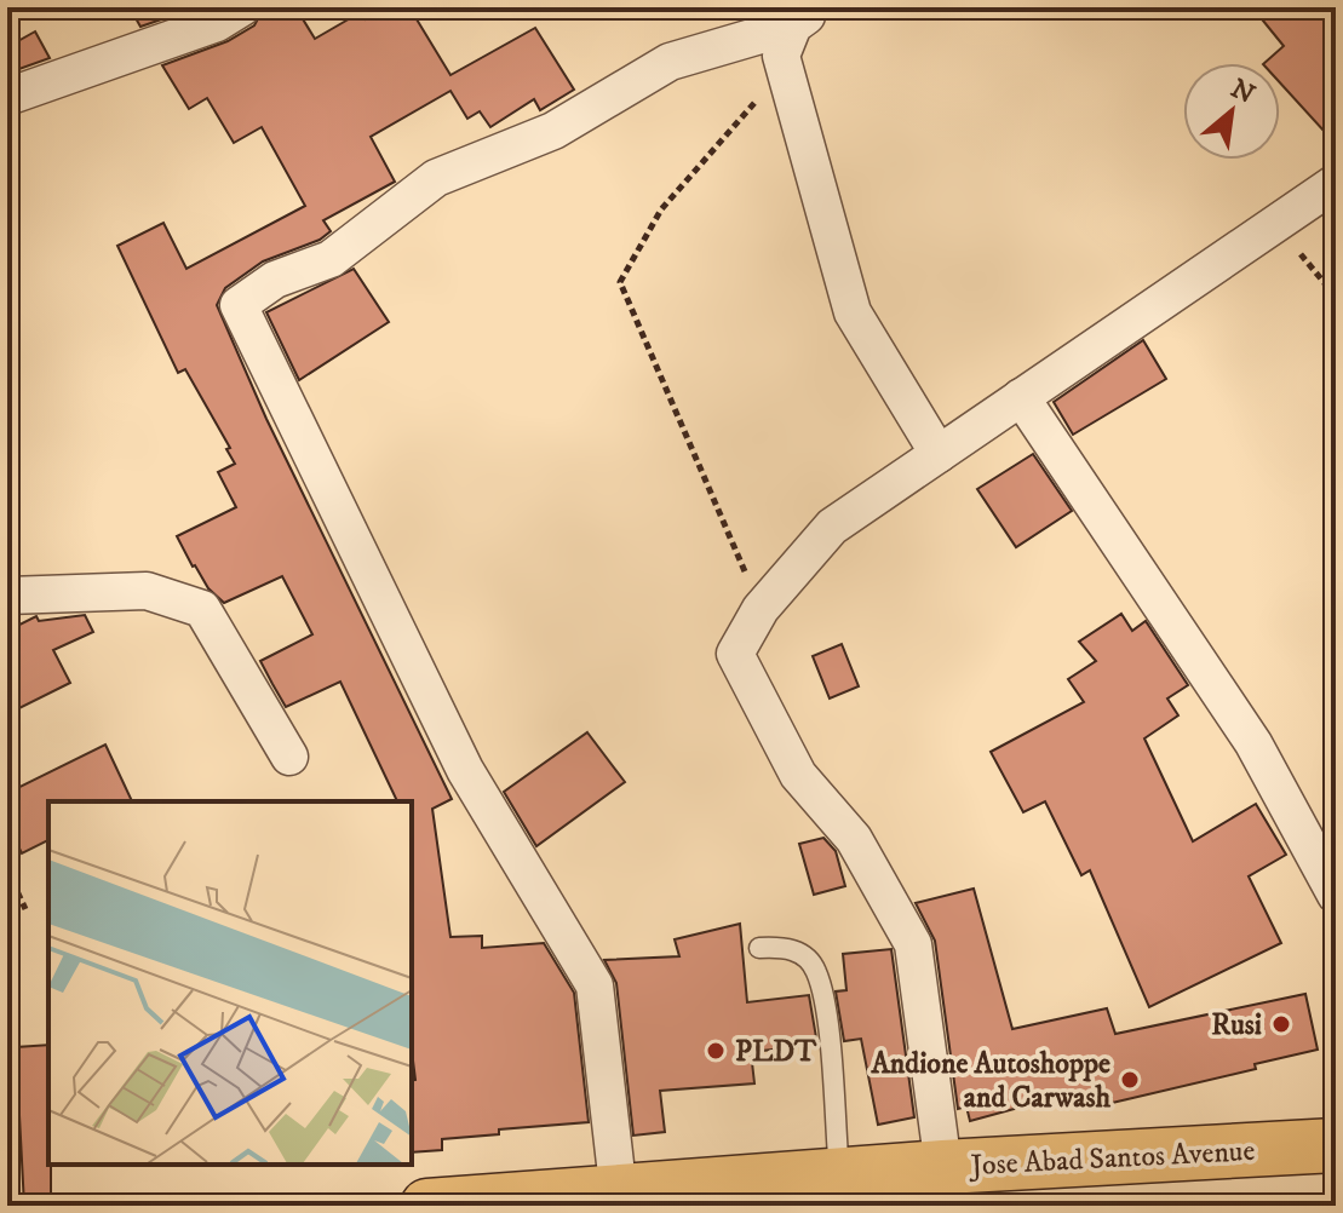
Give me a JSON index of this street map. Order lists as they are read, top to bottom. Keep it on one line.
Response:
{"streets":{"main road":["Jose Abad Santos Avenue"]},"places":["Rusi","PLDT","Andione Autoshoppe and Carwash"],"north":"top right"}
